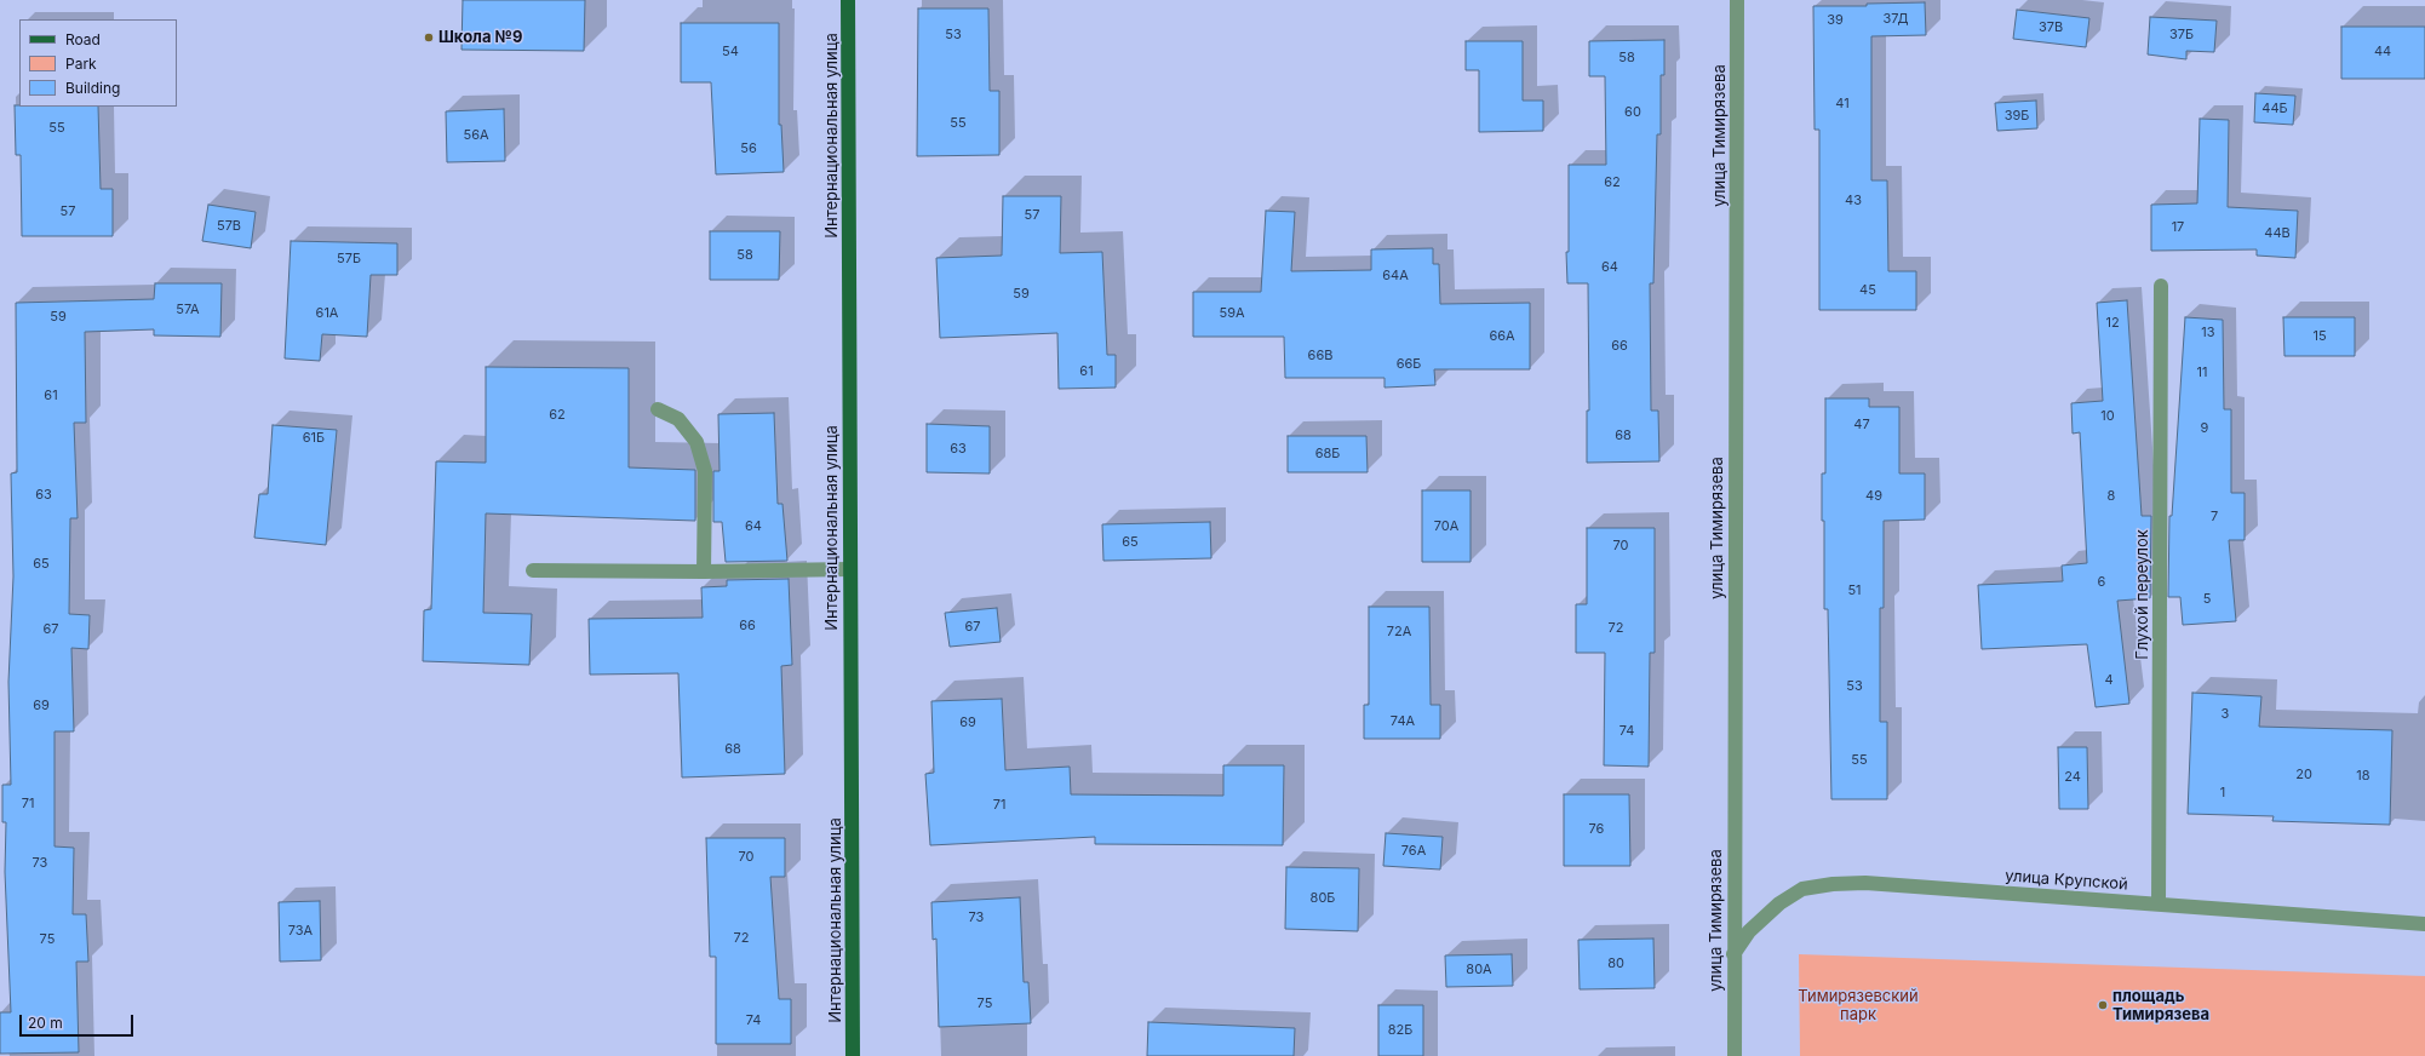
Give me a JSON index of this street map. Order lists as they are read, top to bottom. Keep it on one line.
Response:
{"streets":{"main road":["Интернациональная улица"],"street":["улица Тимирязева","Глухой переулок","улица Крупской"]},"crossings":[["улица Тимирязева","улица Крупской"],["Глухой переулок","улица Крупской"]],"parks":["Тимирязевский парк"],"places":["Школа №9","площадь Тимирязева"],"house_numbers":["37Д","39","37В","53","37Б","54","44","58","41","44Б","60","39Б","55","55","56А","56","62","43","57","57","57В","17","44В","58","57Б","64","64А","45","59","57А","61А","59А","59","12","13","66А","15","66","66В","66Б","61","11","61","62","10","47","9","68","61Б","63","68Б","63","49","8","7","64","70А","65","70","65","6","51","5","66","67","72","67","72А","4","53","69","3","74А","69","74","68","55","20","18","24","1","71","71","76","76А","70","73","80Б","73","73А","72","75","80","80А","75","74","82Б"],"legend":["Road","Park","Building"],"scale_bar":"20 m"}
